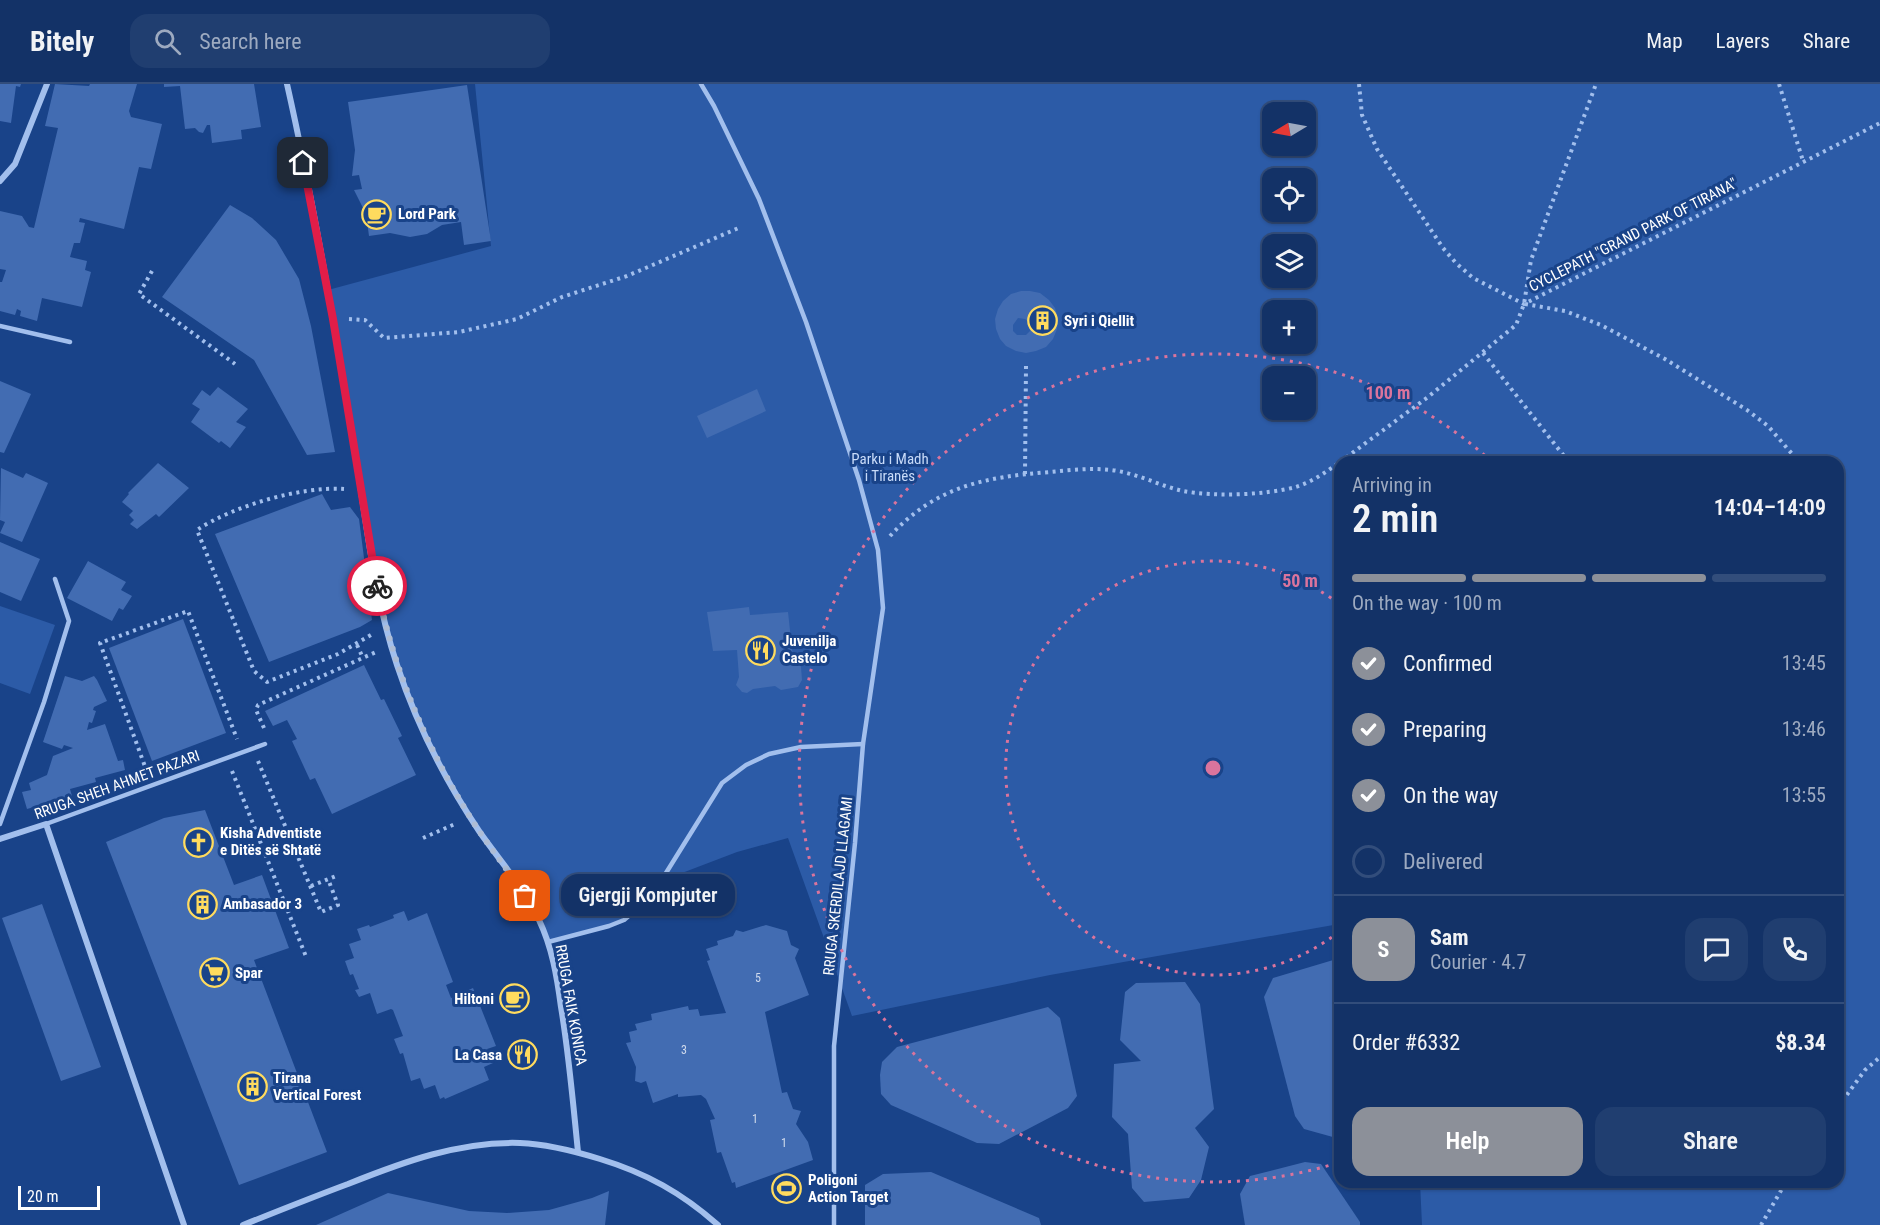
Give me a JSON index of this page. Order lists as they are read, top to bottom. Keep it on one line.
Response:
{"streets":{"street":["RRUGA SHEH AHMET PAZARI","RRUGA FAIK KONICA"],"lane":["RRUGA SKERDILAJD LLAGAMI"],"path":["CYCLEPATH \"GRAND PARK OF TIRANA\""]},"parks":["Parku i Madh i Tiranës"],"places":{"cafe":["Lord Park","Hiltoni"],"building":["Syri i Qiellit","Ambasador 3","Tirana Vertical Forest"],"restaurant":["Juvenilja Castelo","La Casa"],"church":["Kisha Adventiste e Ditës së Shtatë"],"other":["Gjergji Kompjuter"],"supermarket":["Spar"],"sports":["Poligoni Action Target"]},"house_numbers":["5","3","1","1"],"scale_bar":"20 m","north":"left","page":{"header":"Bitely","search":"Search here","nav":["Map","Layers","Share"],"map_buttons":["+","−"],"heading":["2 min","Arriving in","14:04–14:09"],"panel":["Sam","Courier · 4.7","Order #6332","$8.34"],"bar":"On the way · 100 m","list":[["Confirmed","13:45"],["Preparing","13:46"],["On the way","13:55"],"Delivered"],"bubble":"Gjergji Kompjuter","round":"S","buttons":["Help","Share"],"scale":"20 m"},"rings":["100 m","50 m"]}
